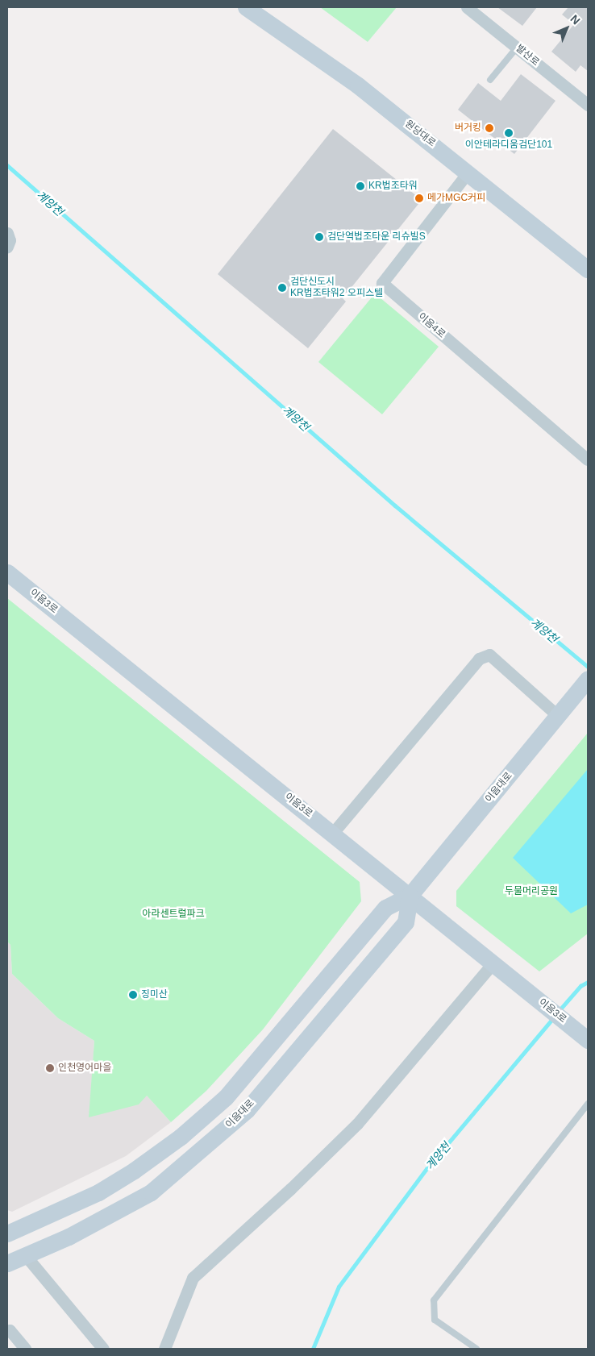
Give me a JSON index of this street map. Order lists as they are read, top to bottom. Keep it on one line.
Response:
{"streets":{"main road":["원당대로","이음3로","이음대로"],"street":["발산로","이음4로"]},"crossings":[["원당대로","이음4로"],["이음3로","이음대로"]],"water":["계양천"],"parks":["두물머리공원","아라센트럴파크"],"places":["버거킹","이안테라디움검단101","KR법조타워","메가MGC커피","검단역법조타운 리슈빌S","검단신도시 KR법조타워2 오피스텔","징미산","인천영어마을"],"north":"top right"}
